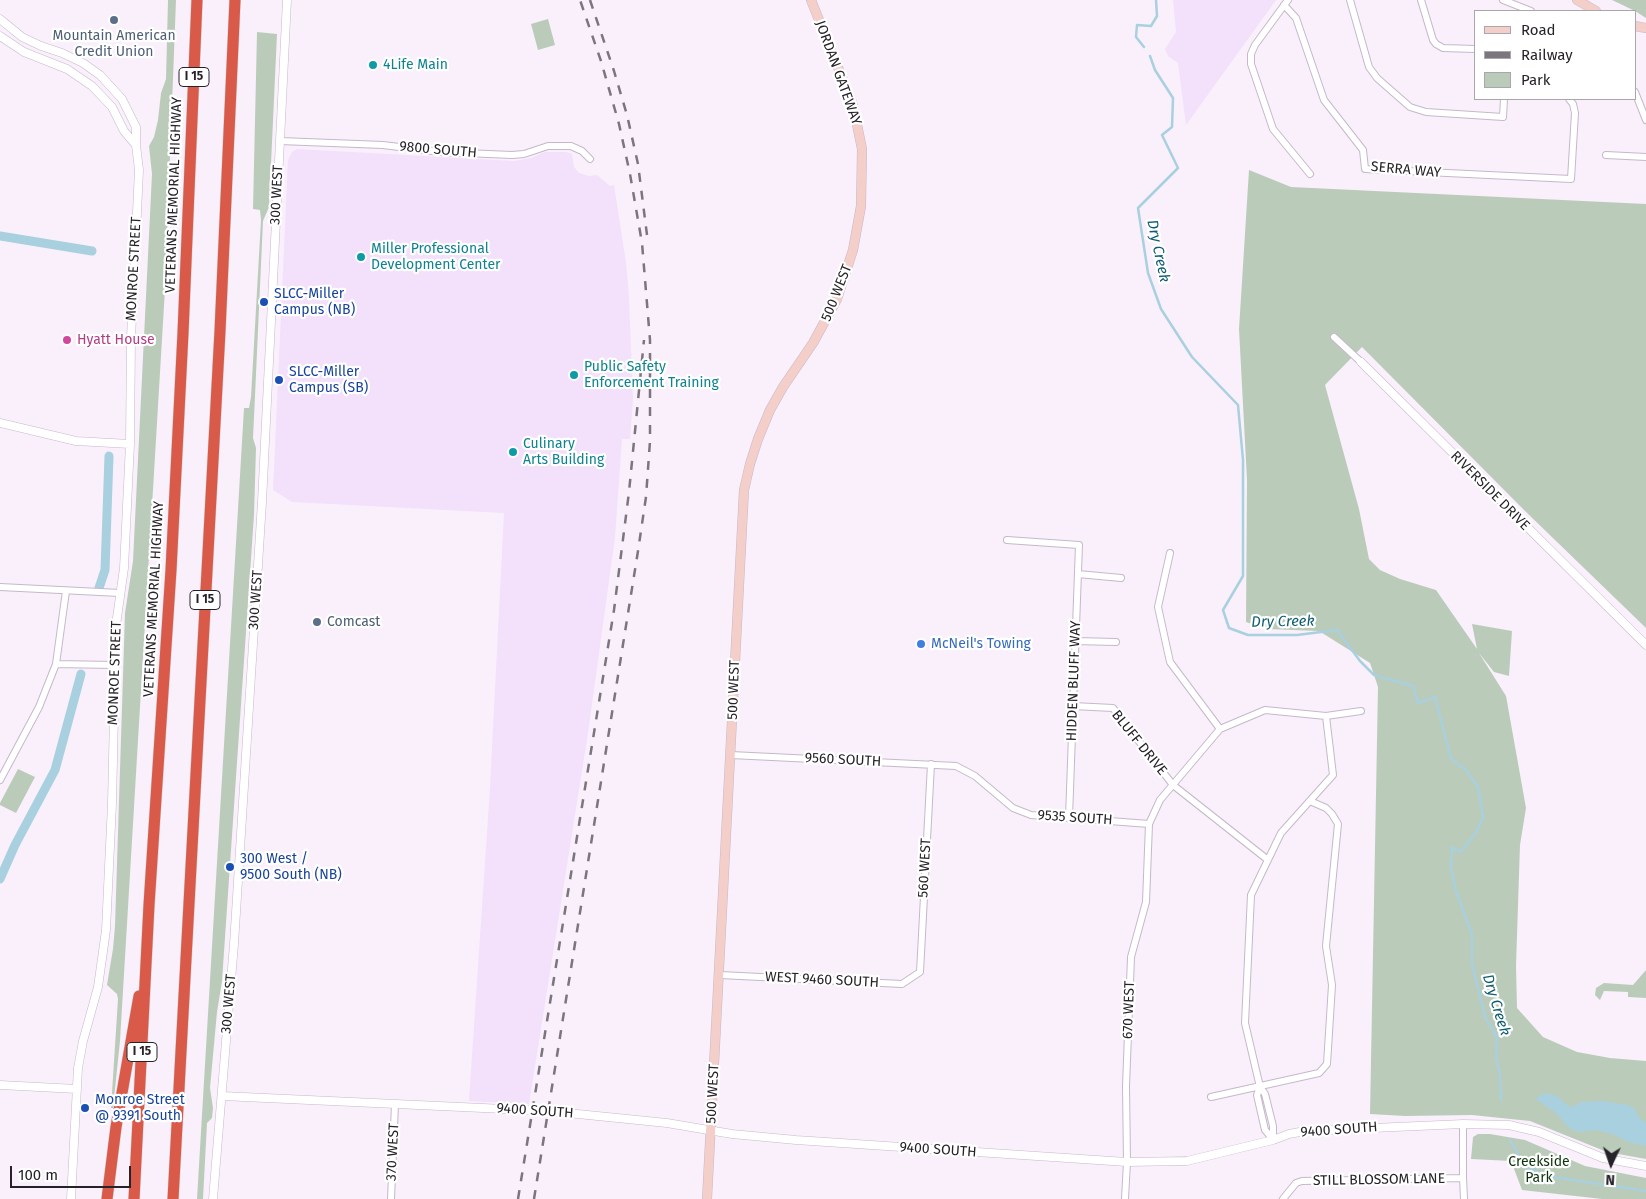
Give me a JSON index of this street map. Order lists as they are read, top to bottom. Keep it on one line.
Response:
{"streets":{"highway":["I 15","VETERANS MEMORIAL HIGHWAY"],"main road":["JORDAN GATEWAY","500 WEST"],"street":["9800 SOUTH","SERRA WAY","300 WEST","MONROE STREET","RIVERSIDE DRIVE","HIDDEN BLUFF WAY","BLUFF DRIVE","9560 SOUTH","9535 SOUTH","560 WEST","WEST 9460 SOUTH","670 WEST","9400 SOUTH","370 WEST","STILL BLOSSOM LANE"]},"crossings":[["JORDAN GATEWAY","500 WEST"],["9800 SOUTH","300 WEST"],["300 WEST","9400 SOUTH"],["500 WEST","9560 SOUTH"],["500 WEST","WEST 9460 SOUTH"],["500 WEST","9400 SOUTH"],["HIDDEN BLUFF WAY","BLUFF DRIVE"],["HIDDEN BLUFF WAY","9535 SOUTH"],["9560 SOUTH","9535 SOUTH"],["9560 SOUTH","560 WEST"],["9535 SOUTH","670 WEST"],["560 WEST","WEST 9460 SOUTH"],["670 WEST","9400 SOUTH"],["9400 SOUTH","370 WEST"]],"water":["Dry Creek"],"parks":["Creekside Park"],"places":["Mountain American Credit Union","4Life Main","Miller Professional Development Center","SLCC-Miller Campus (NB)","Hyatt House","Public Safety Enforcement Training","SLCC-Miller Campus (SB)","Culinary Arts Building","Comcast","McNeil's Towing","300 West / 9500 South (NB)","Monroe Street @ 9391 South"],"legend":["Road","Railway","Park"],"scale_bar":"100 m","north":"bottom"}
